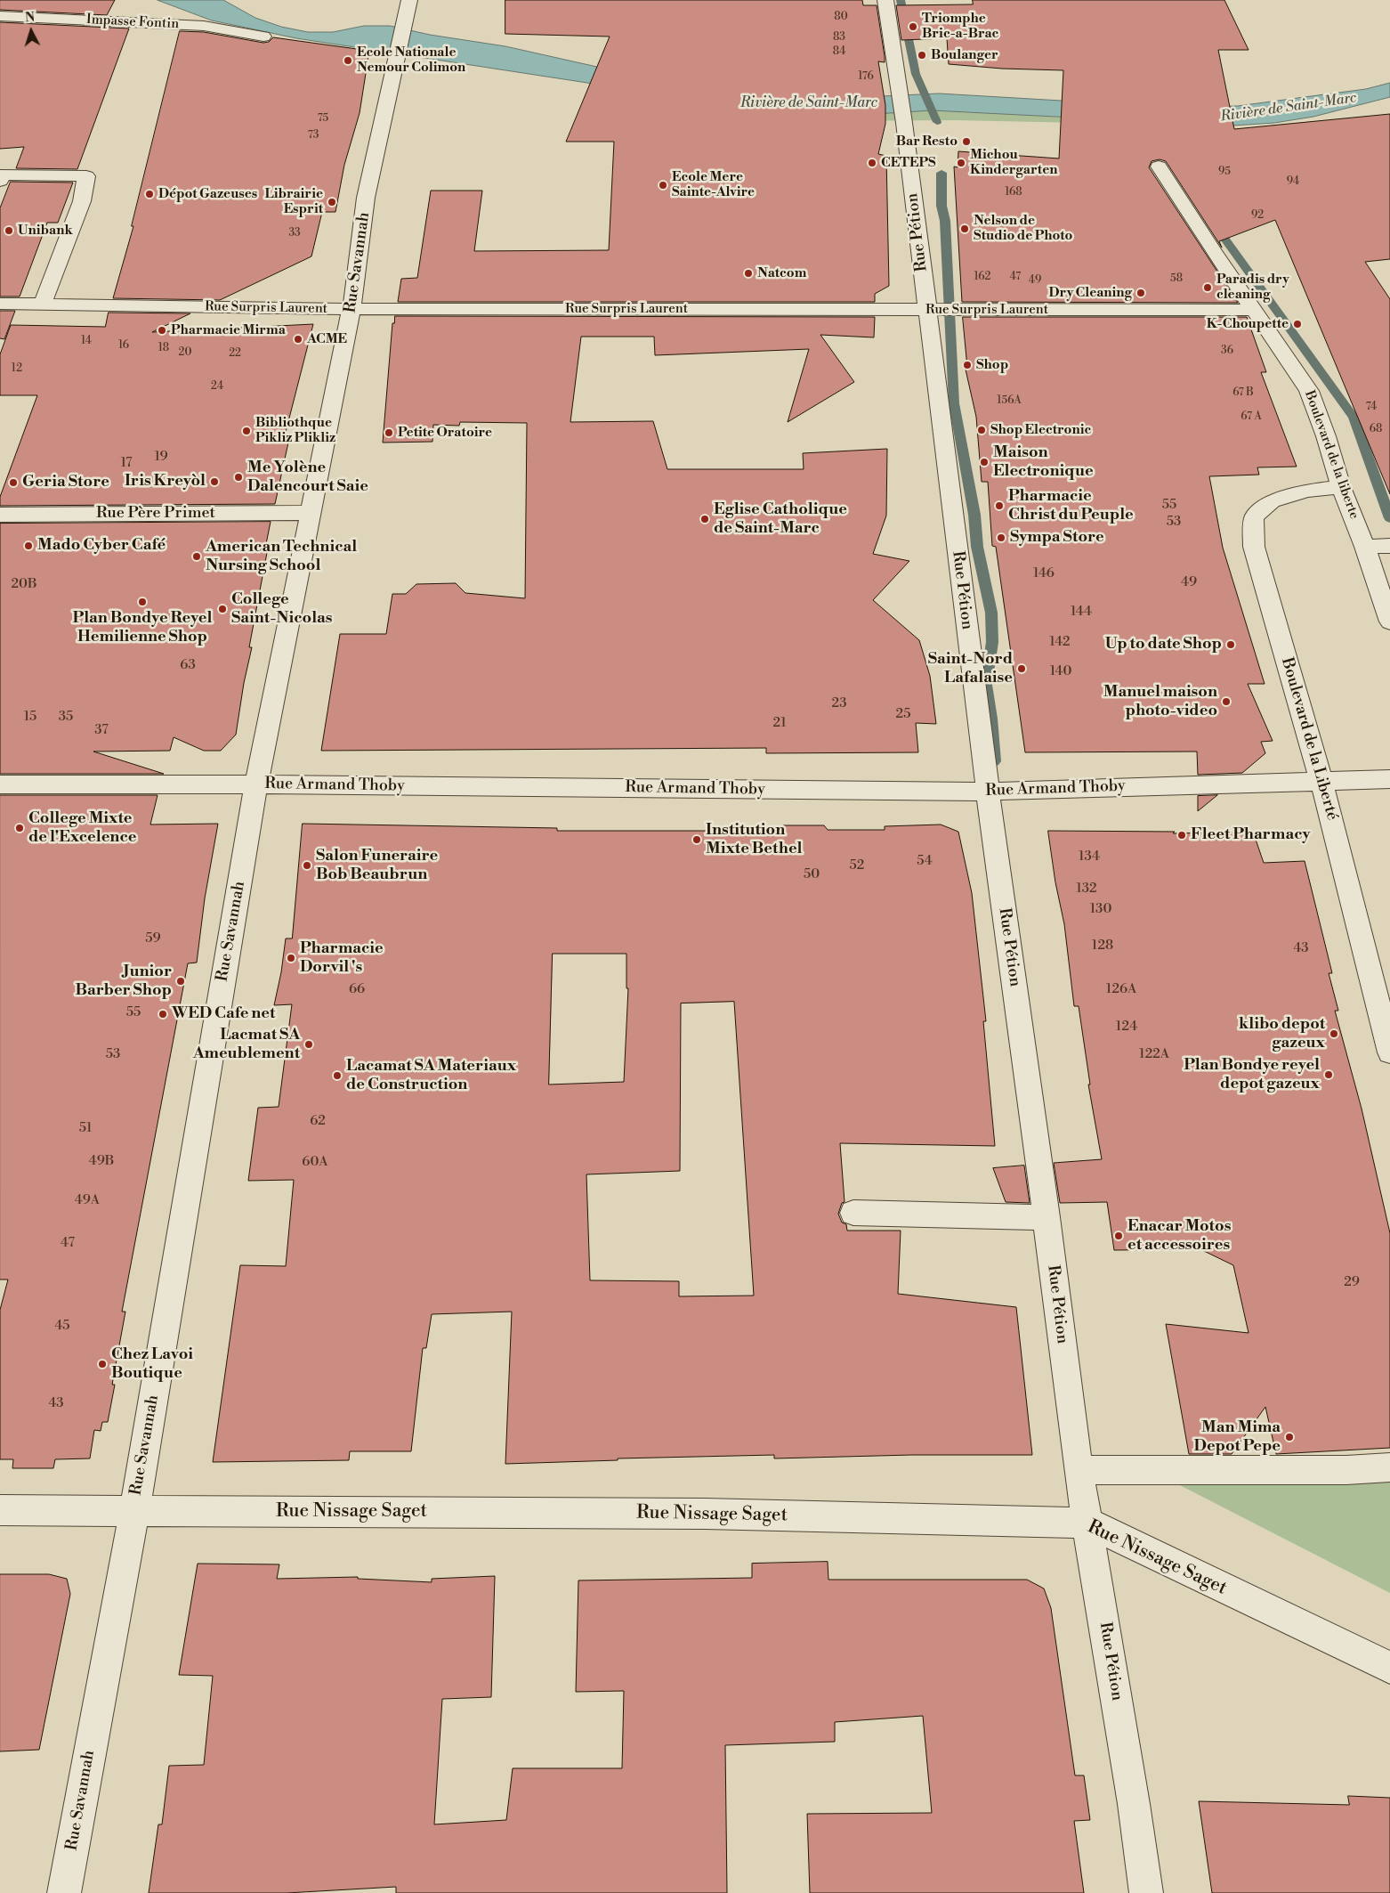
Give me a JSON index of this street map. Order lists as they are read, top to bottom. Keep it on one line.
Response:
{"streets":{"street":["Impasse Fontin","Rue Pétion","Rue Savannah","Rue Surpris Laurent","Boulevard de la liberte","Rue Père Primet","Boulevard de la Liberté","Rue Armand Thoby","Rue Nissage Saget"]},"crossings":[["Rue Pétion","Rue Surpris Laurent"],["Rue Pétion","Rue Armand Thoby"],["Rue Pétion","Rue Nissage Saget"],["Rue Savannah","Rue Surpris Laurent"],["Rue Savannah","Rue Père Primet"],["Rue Savannah","Rue Armand Thoby"],["Rue Savannah","Rue Nissage Saget"],["Rue Surpris Laurent","Boulevard de la liberte"],["Boulevard de la liberte","Boulevard de la Liberté"],["Boulevard de la Liberté","Rue Armand Thoby"]],"water":["Rivière de Saint-Marc"],"places":["Triomphe Bric-a-Brac","Boulanger","Ecole Nationale Nemour Colimon","Bar Resto","CETEPS","Michou Kindergarten","Ecole Mere Sainte-Alvire","Dépot Gazeuses","Librairie Esprit","Nelson de Studio de Photo","Unibank","Natcom","Paradis dry cleaning","Dry Cleaning","K-Choupette","Pharmacie Mirma","ACME","Shop","Shop Electronic","Bibliothque Pikliz Plikliz","Petite Oratoire","Maison Electronique","Me Yolène Dalencourt Saie","Iris Kreyòl","Geria Store","Pharmacie Christ du Peuple","Eglise Catholique de Saint-Marc","Sympa Store","Mado Cyber Café","American Technical Nursing School","Plan Bondye Reyel Hemilienne Shop","College Saint-Nicolas","Up to date Shop","Saint-Nord Lafalaise","Manuel maison photo-video","College Mixte de l'Excelence","Fleet Pharmacy","Institution Mixte Bethel","Salon Funeraire Bob Beaubrun","Pharmacie Dorvil 's","Junior Barber Shop","WED Cafe net","klibo depot gazeux","Lacmat SA Ameublement","Plan Bondye reyel depot gazeux","Lacamat SA Materiaux de Construction","Enacar Motos et accessoires","Chez Lavoi Boutique","Man Mima Depot Pepe"],"house_numbers":["80","83","84","176","75","73","95","94","168","92","33","162","47","58","49","14","16","18","36","20","22","12","24","67 B","156A","74","67 A","68","19","17","55","53","146","49","20B","144","142","63","140","23","25","15","35","21","37","134","54","52","50","132","130","59","128","43","66","126A","55","124","53","122A","62","51","49B","60A","49A","47","29","45","43"],"north":"top"}
